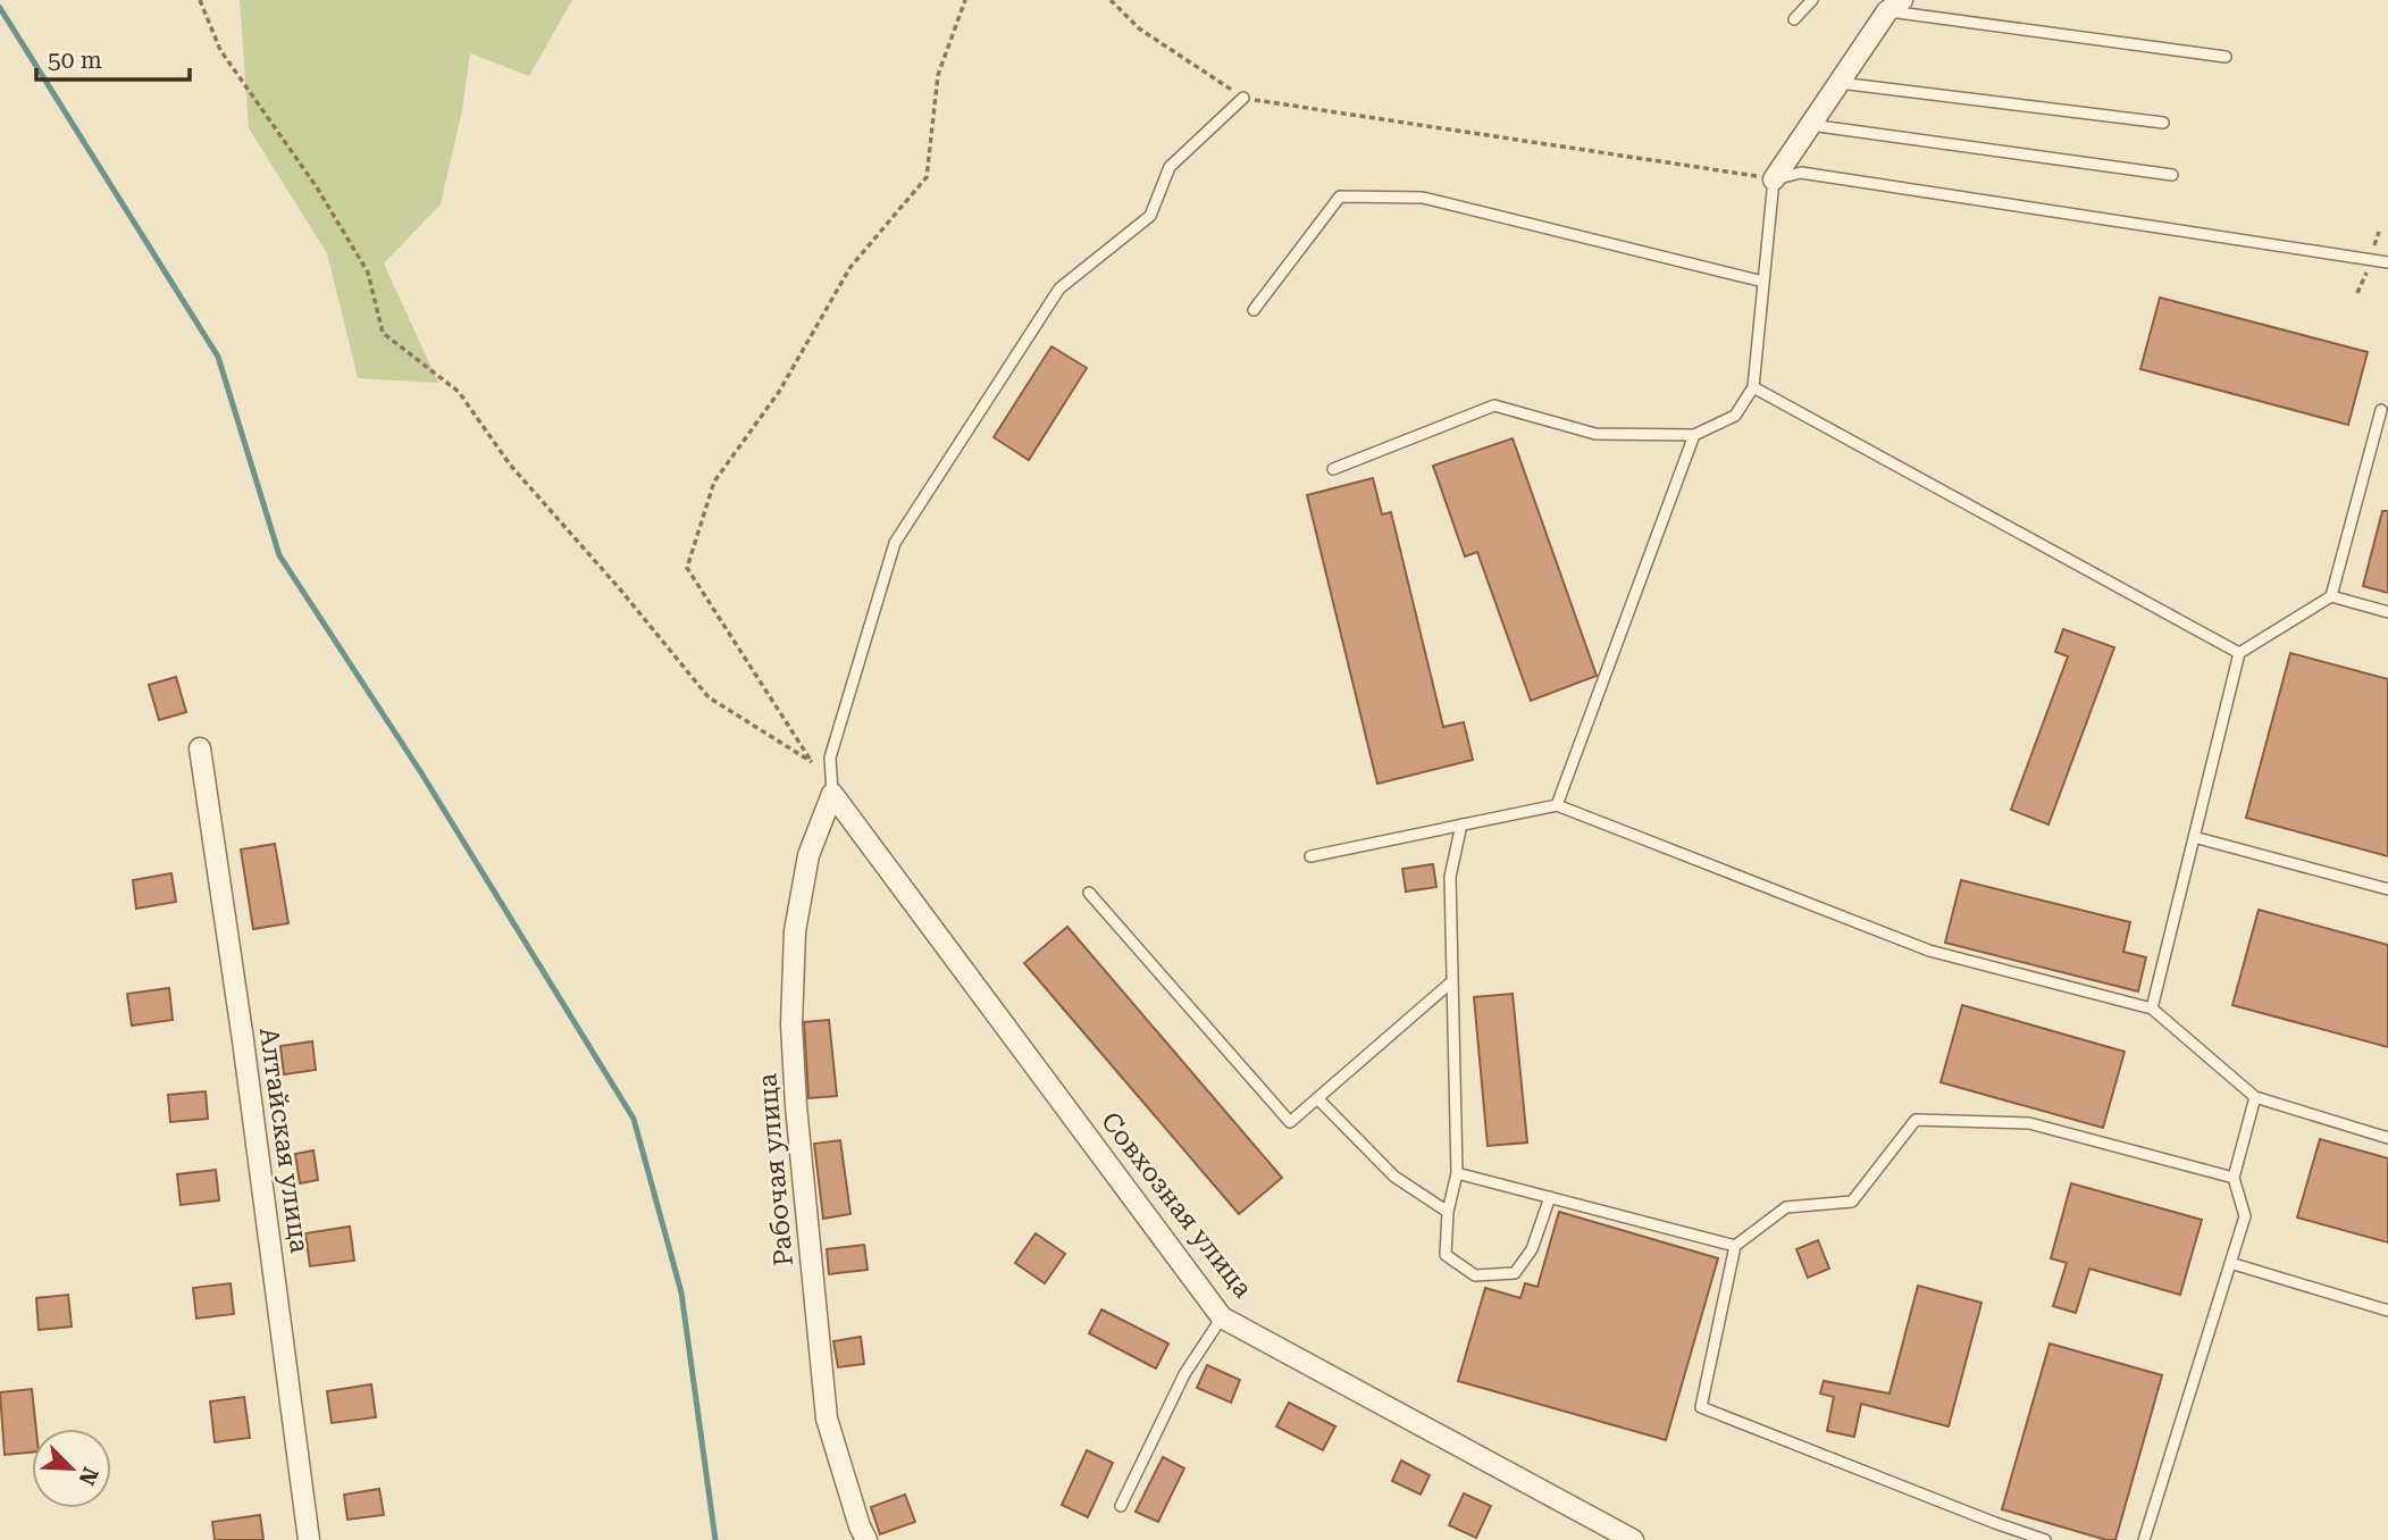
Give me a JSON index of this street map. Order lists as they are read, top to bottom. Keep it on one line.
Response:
{"streets":{"street":["Алтайская улица","Рабочая улица","Совхозная улица"]},"crossings":[["Рабочая улица","Совхозная улица"]],"scale_bar":"50 m","north":"bottom right"}
